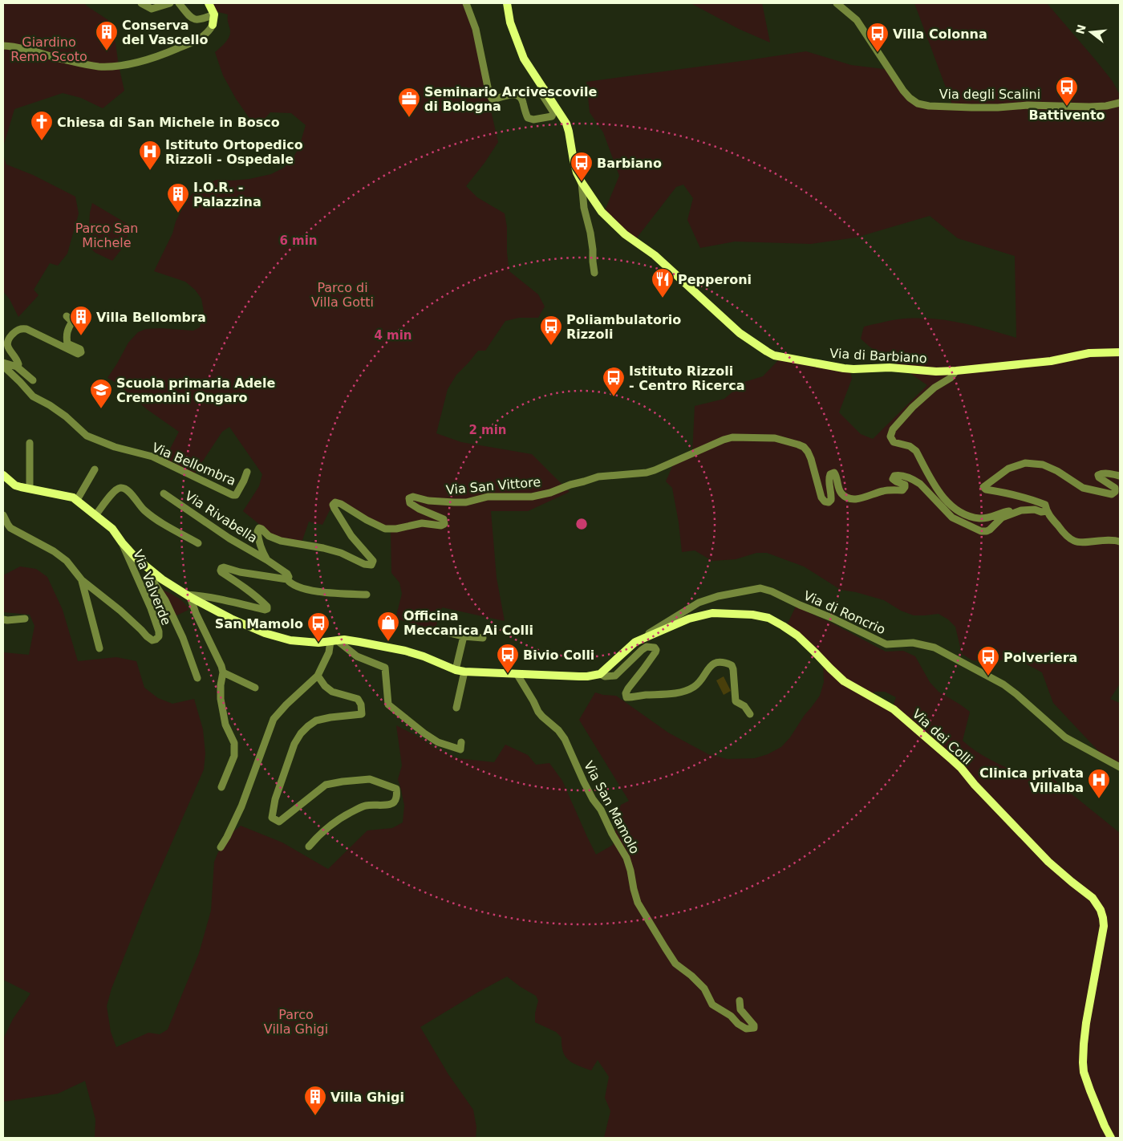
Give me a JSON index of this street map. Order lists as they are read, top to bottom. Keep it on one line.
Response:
{"streets":{"main road":["Via di Barbiano","Via dei Colli"],"street":["Via degli Scalini","Via Bellombra","Via San Vittore","Via Rivabella","Via Valverde","Via di Roncrio","Via San Mamolo"]},"crossings":[["Via di Barbiano","Via San Vittore"],["Via San Vittore","Via Rivabella"],["Via di Roncrio","Via dei Colli"]],"parks":["Giardino Remo Scoto","Parco San Michele","Parco di Villa Gotti","Parco Villa Ghigi"],"places":{"building":["Conserva del Vascello","I.O.R. - Palazzina","Villa Bellombra","Villa Ghigi"],"bus stop":["Villa Colonna","Battivento","Barbiano","Poliambulatorio Rizzoli","Istituto Rizzoli - Centro Ricerca","San Mamolo","Bivio Colli","Polveriera"],"office":["Seminario Arcivescovile di Bologna"],"church":["Chiesa di San Michele in Bosco"],"hospital":["Istituto Ortopedico Rizzoli - Ospedale","Clinica privata Villalba"],"restaurant":["Pepperoni"],"school or university":["Scuola primaria Adele Cremonini Ongaro"],"shop":["Officina Meccanica Ai Colli"]},"north":"left","rings":["6 min","4 min","2 min"]}
